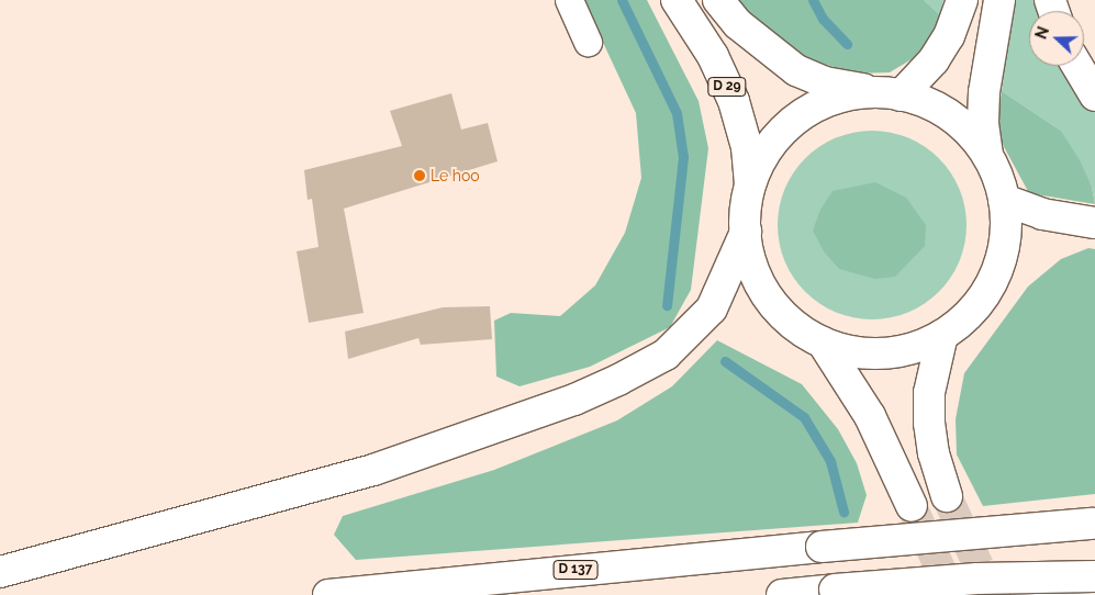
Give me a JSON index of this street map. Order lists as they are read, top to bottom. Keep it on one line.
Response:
{"streets":{"main road":["D 29","D 137"]},"places":["Le hoo"],"north":"left"}
